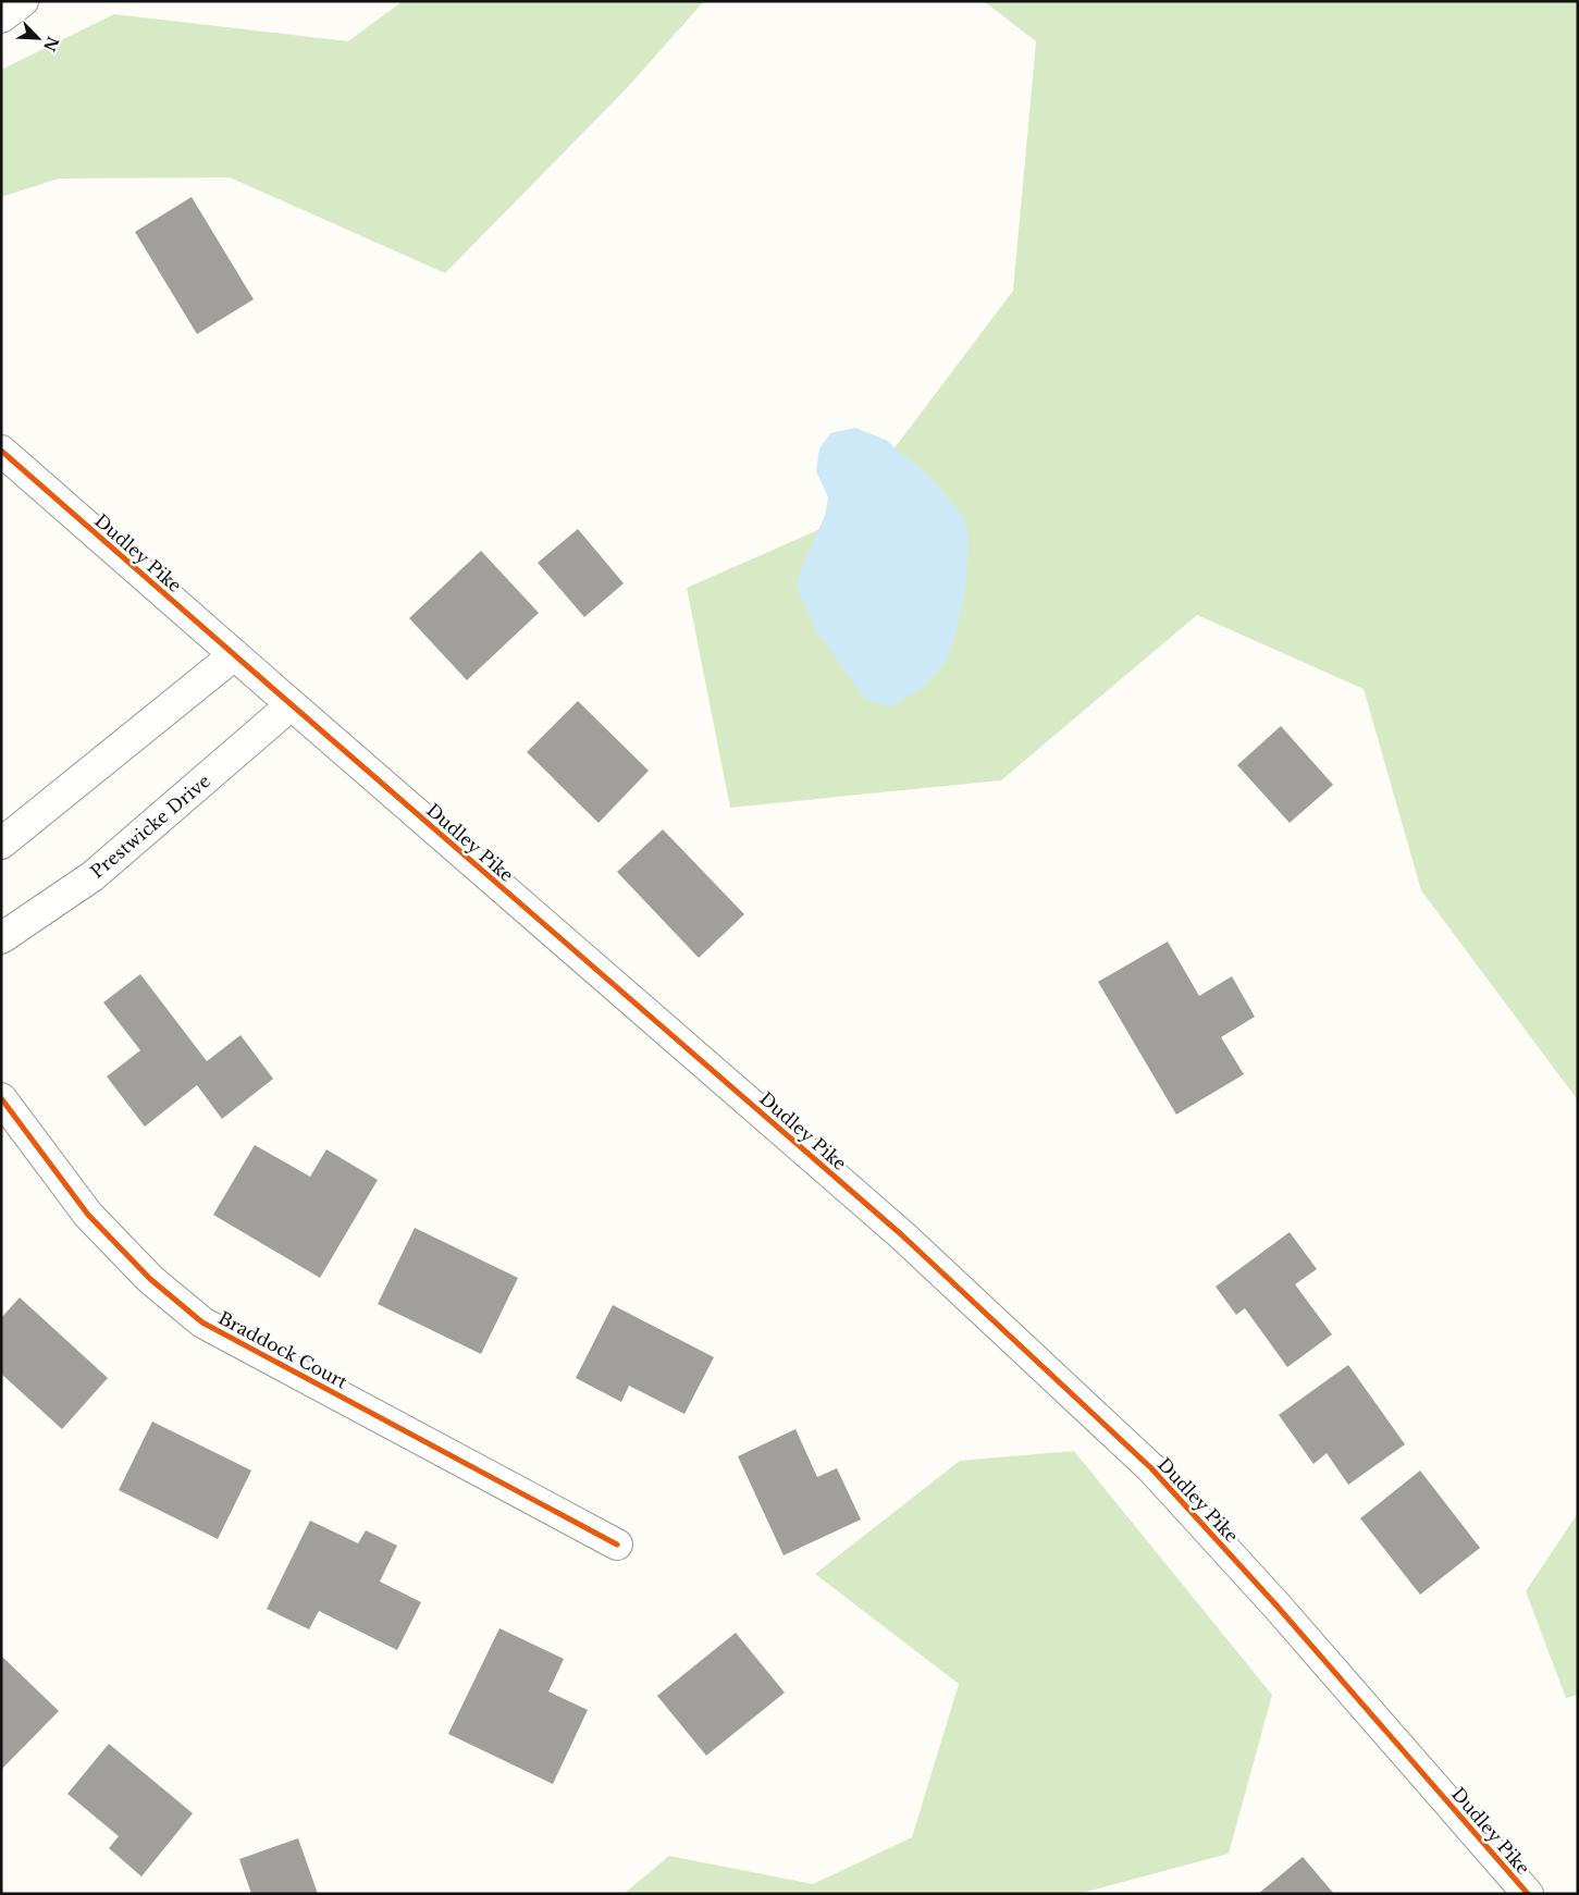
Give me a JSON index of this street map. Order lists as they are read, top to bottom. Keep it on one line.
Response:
{"streets":{"street":["Dudley Pike","Prestwicke Drive","Braddock Court"]},"crossings":[["Dudley Pike","Prestwicke Drive"]],"north":"bottom right"}
